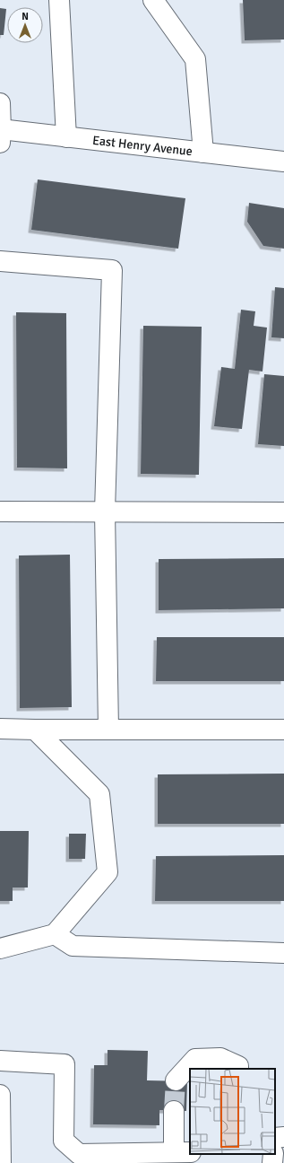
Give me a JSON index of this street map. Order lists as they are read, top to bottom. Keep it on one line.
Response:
{"streets":{"street":["East Henry Avenue"]},"north":"top"}
